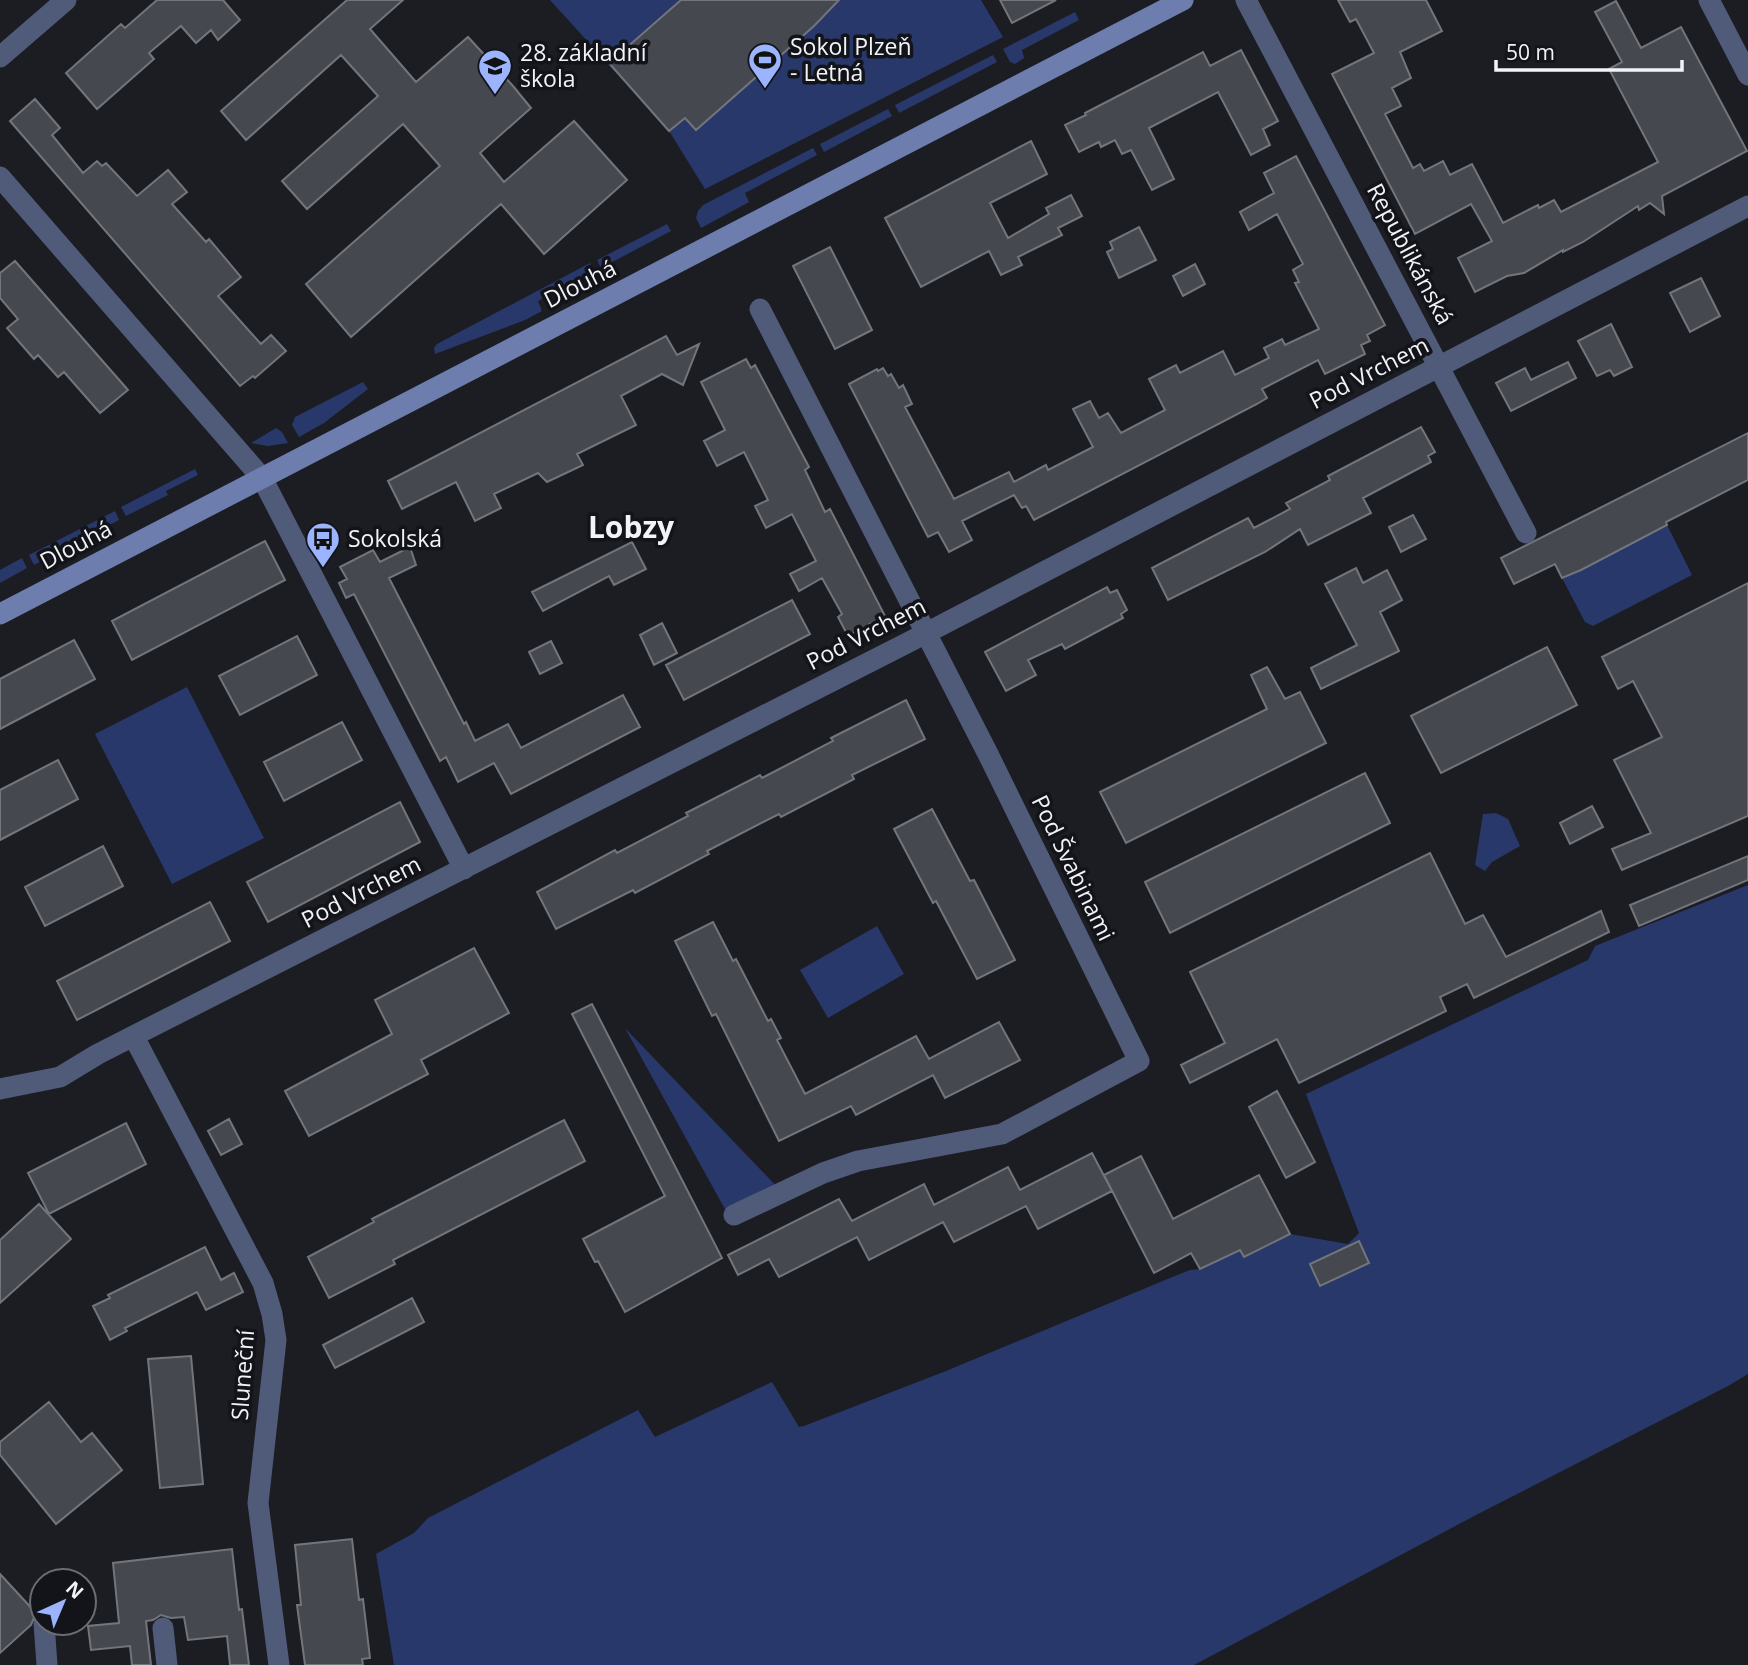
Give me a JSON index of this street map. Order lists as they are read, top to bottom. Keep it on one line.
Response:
{"streets":{"street":["Republikánská","Dlouhá","Pod Vrchem","Pod Švabinami","Sluneční"]},"crossings":[["Republikánská","Pod Vrchem"],["Pod Vrchem","Pod Švabinami"],["Pod Vrchem","Sluneční"]],"districts":["Lobzy"],"places":{"sports":["Sokol Plzeň - Letná"],"school or university":["28. základní škola"],"bus stop":["Sokolská"]},"scale_bar":"50 m","north":"top right"}
